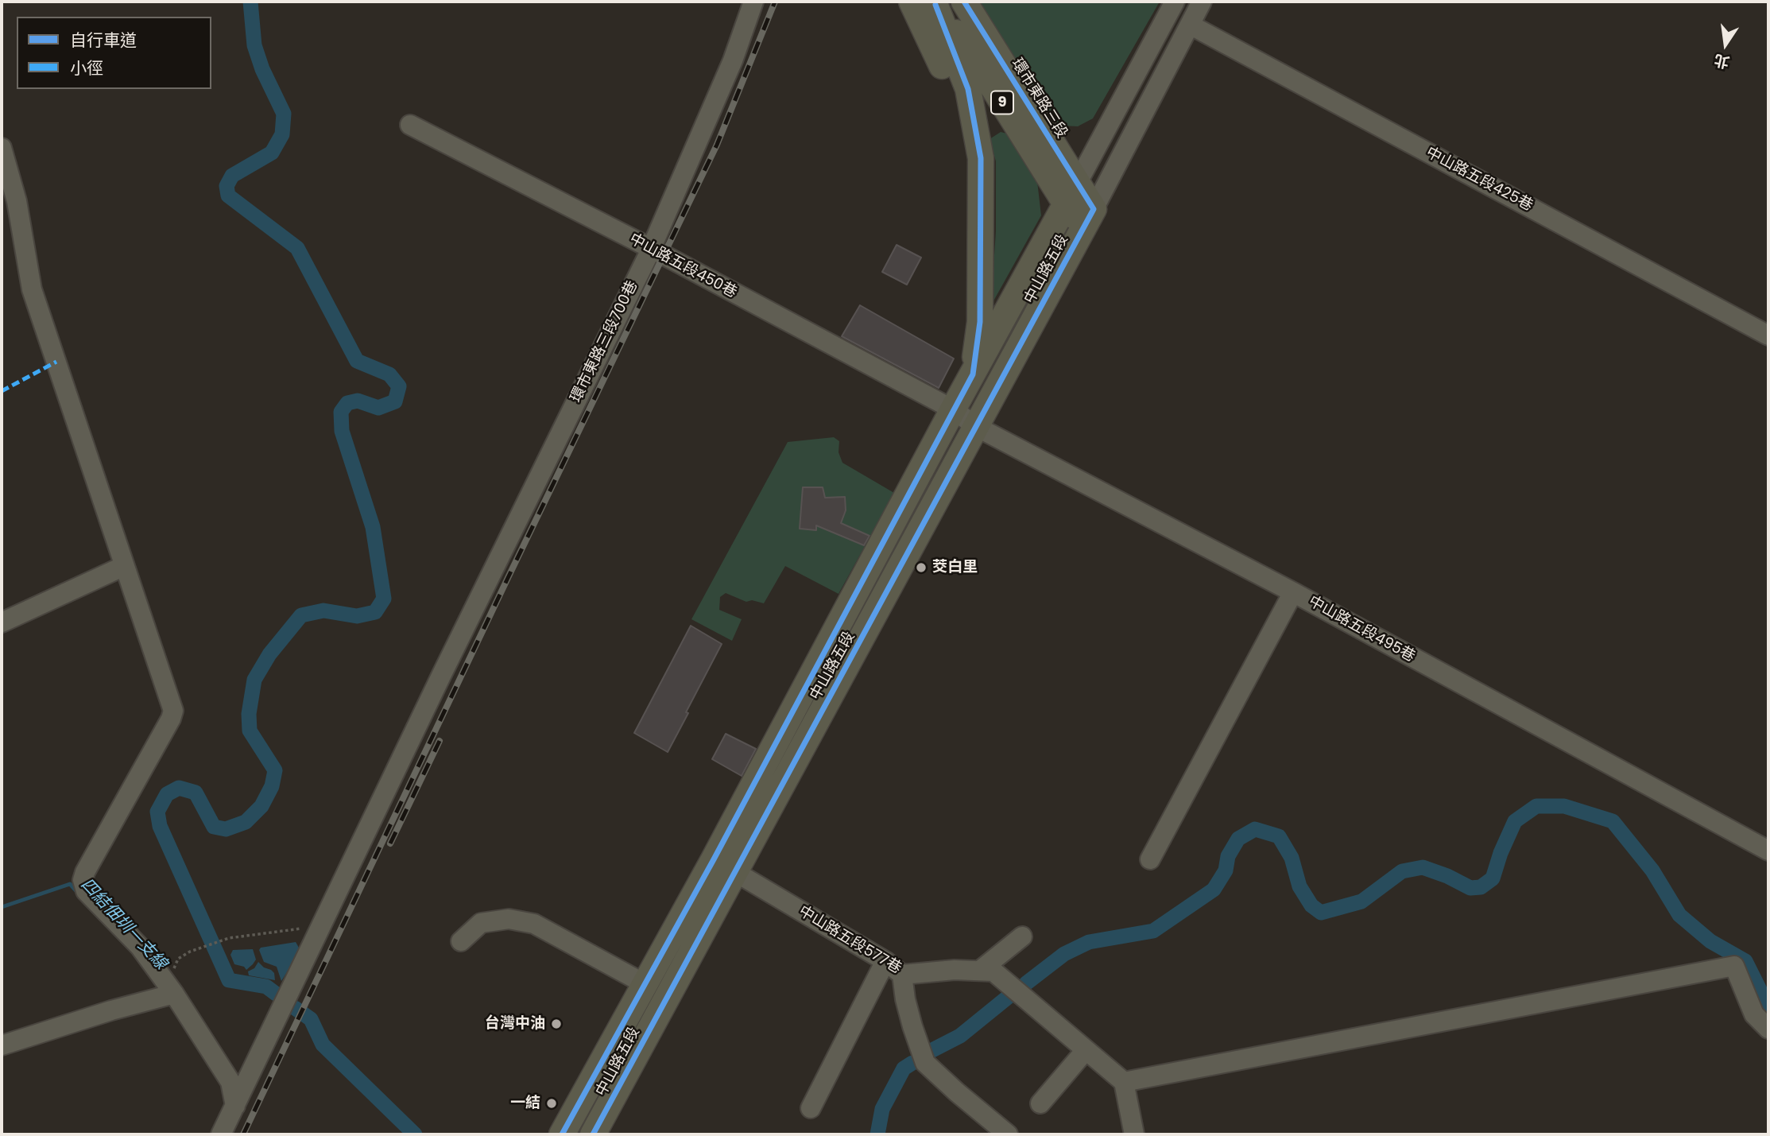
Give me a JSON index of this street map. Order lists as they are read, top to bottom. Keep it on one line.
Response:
{"streets":{"main road":["環市東路三段","9","中山路五段"],"street":["中山路五段425巷","中山路五段450巷","環市東路三段700巷","中山路五段495巷","中山路五段577巷"]},"crossings":[["環市東路三段","中山路五段"],["中山路五段425巷","中山路五段"],["中山路五段450巷","中山路五段"],["中山路五段450巷","環市東路三段700巷"],["中山路五段450巷","中山路五段495巷"],["中山路五段","中山路五段495巷"],["中山路五段","中山路五段577巷"]],"water":["四結佃圳一支線"],"places":["茭白里","台灣中油","一結"],"legend":["自行車道","小徑"],"north":"bottom"}
